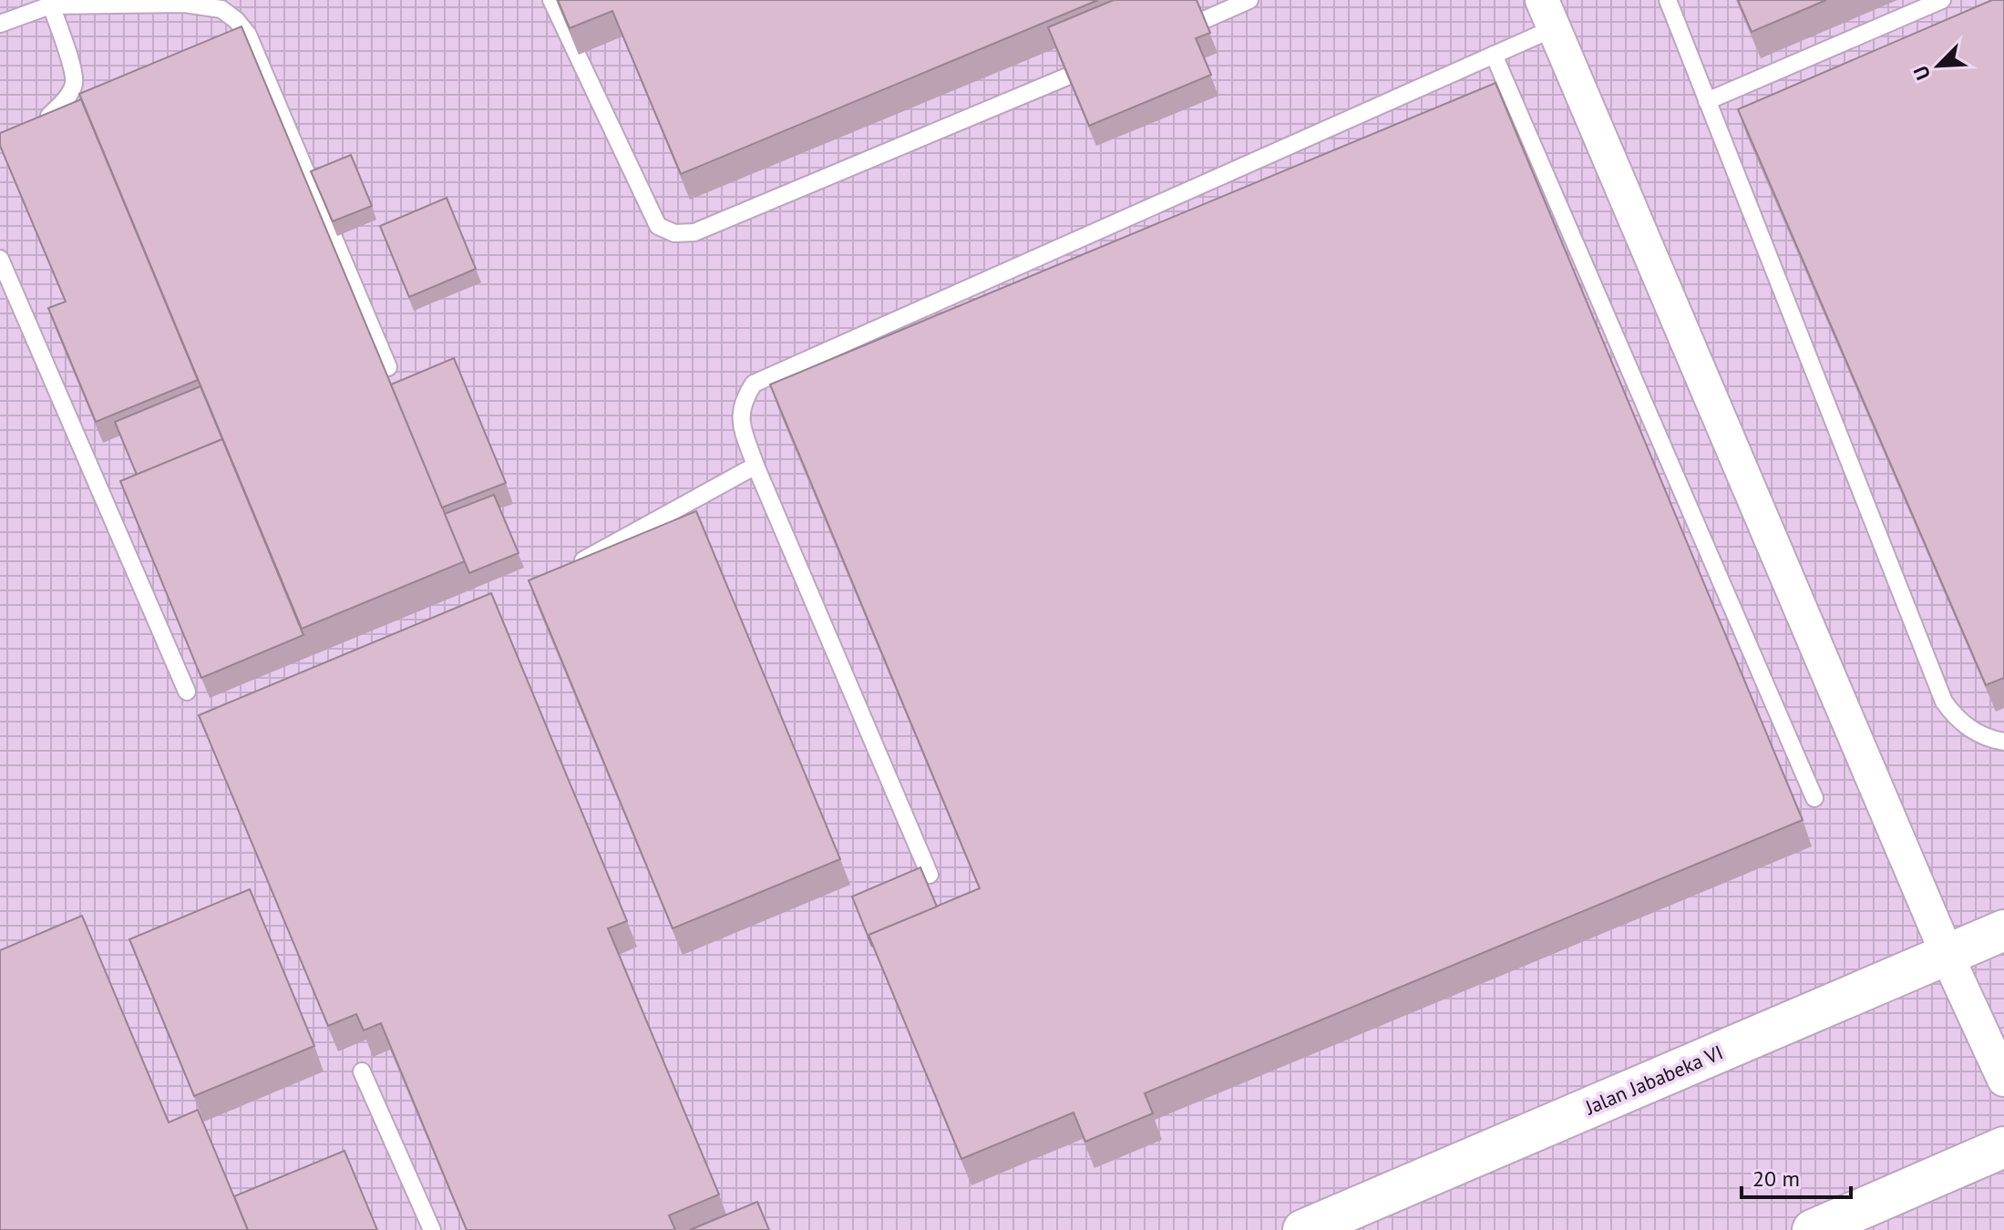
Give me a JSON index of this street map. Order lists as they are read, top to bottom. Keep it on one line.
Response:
{"streets":{"street":["Jalan Jababeka VI"]},"scale_bar":"20 m","north":"bottom left"}
